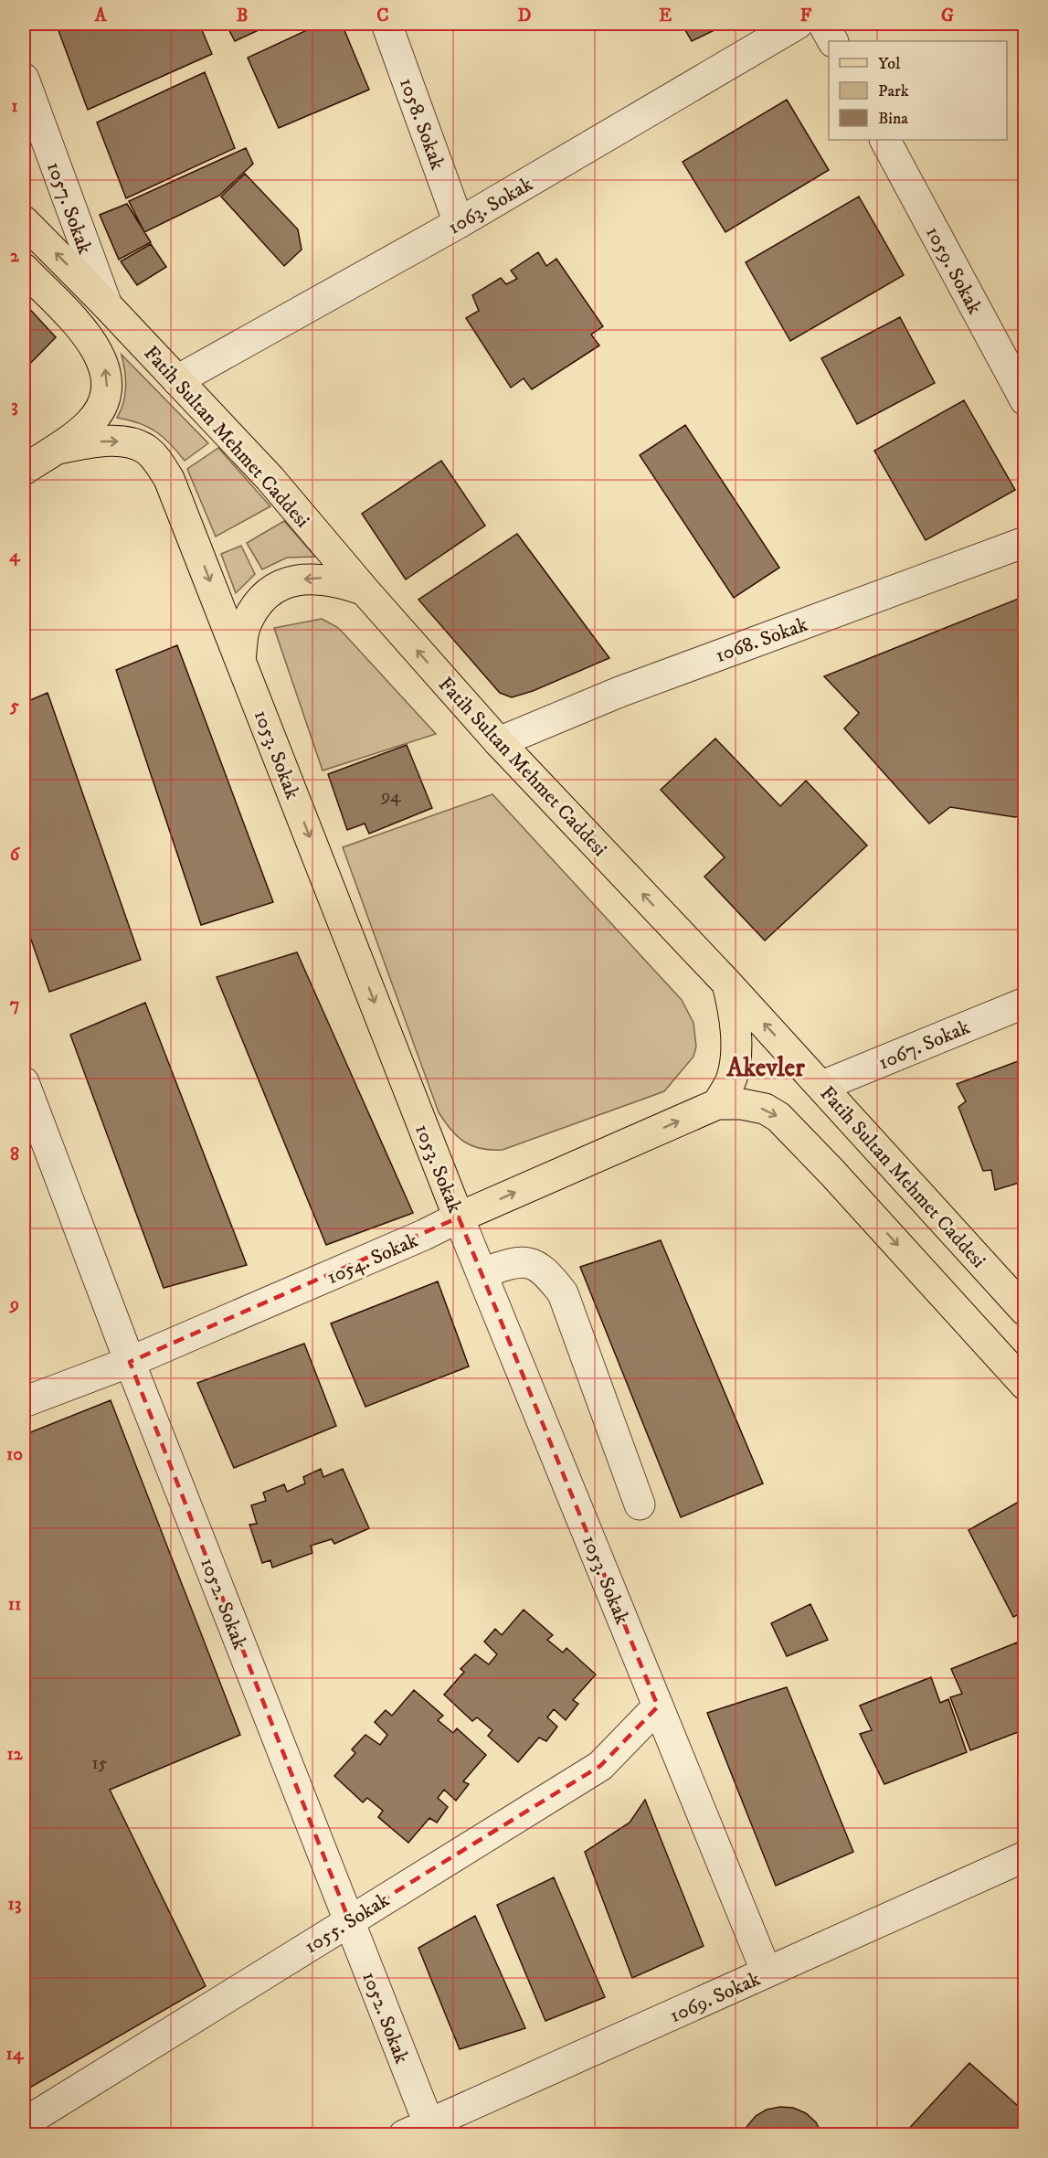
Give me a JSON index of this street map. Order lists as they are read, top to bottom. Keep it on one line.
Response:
{"streets":{"main road":["Fatih Sultan Mehmet Caddesi","1053. Sokak","1054. Sokak"],"street":["1058. Sokak","1063. Sokak","1057. Sokak","1059. Sokak","1068. Sokak","1067. Sokak","1052. Sokak","1055. Sokak","1069. Sokak"]},"crossings":[["1058. Sokak","1063. Sokak"],["1063. Sokak","Fatih Sultan Mehmet Caddesi"],["1057. Sokak","Fatih Sultan Mehmet Caddesi"],["Fatih Sultan Mehmet Caddesi","1068. Sokak"],["Fatih Sultan Mehmet Caddesi","1067. Sokak"],["1053. Sokak","1054. Sokak"],["1053. Sokak","1055. Sokak"],["1053. Sokak","1069. Sokak"],["1054. Sokak","1052. Sokak"],["1052. Sokak","1055. Sokak"],["1052. Sokak","1069. Sokak"]],"one_way":["Fatih Sultan Mehmet Caddesi","1053. Sokak","1054. Sokak"],"districts":["Akevler"],"house_numbers":["94","15"],"legend":["Yol","Park","Bina"],"grid":{"columns":["A","B","C","D","E","F","G"],"rows":["1","2","3","4","5","6","7","8","9","10","11","12","13","14"]}}
